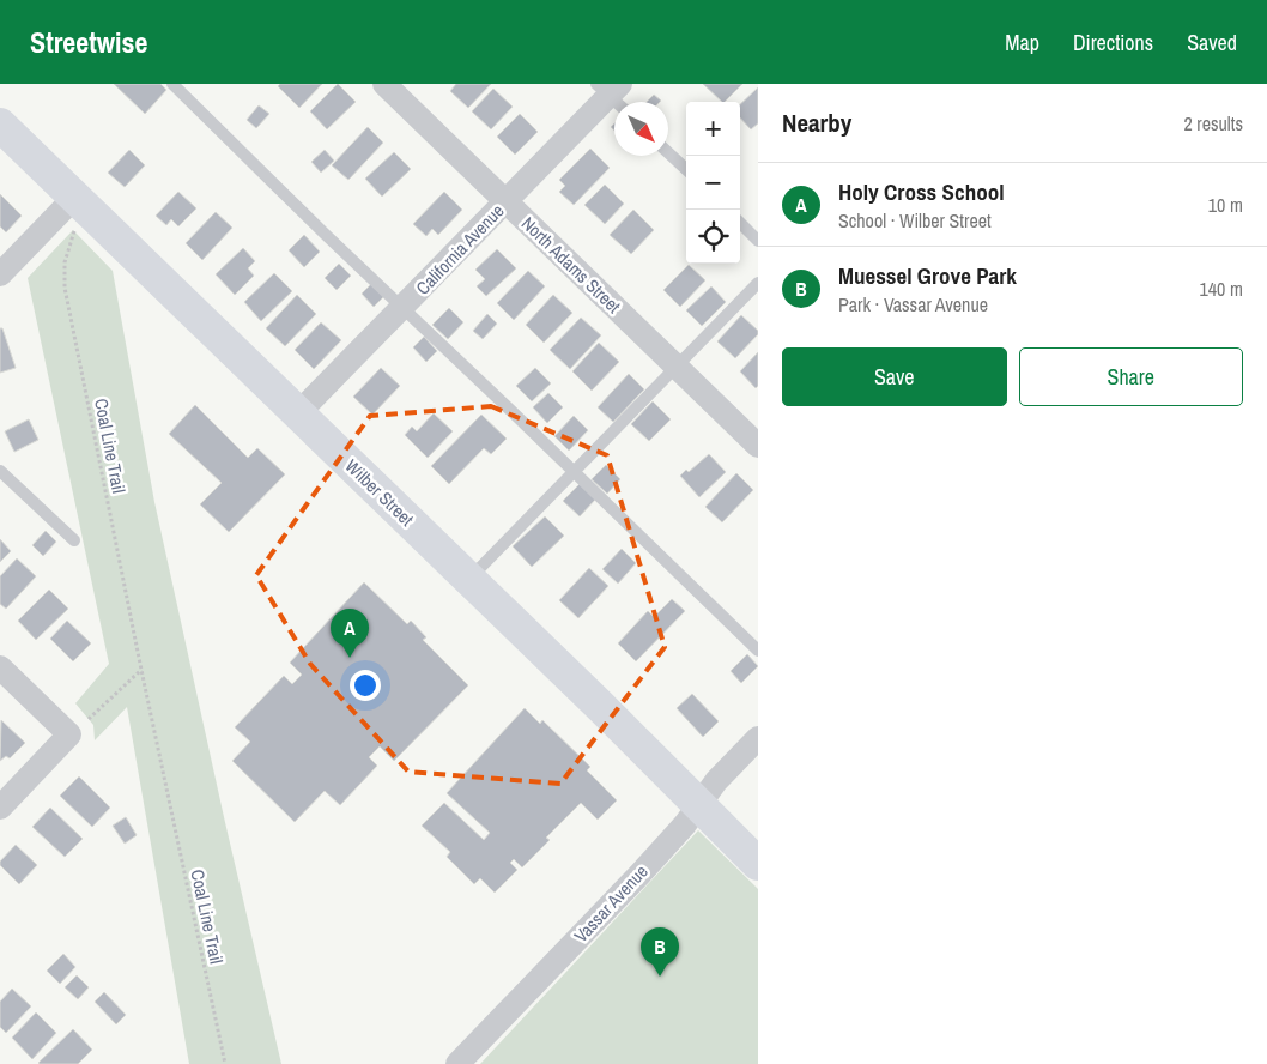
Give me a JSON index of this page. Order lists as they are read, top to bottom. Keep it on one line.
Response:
{"streets":{"street":["California Avenue","North Adams Street","Wilber Street","Vassar Avenue"],"path":["Coal Line Trail"]},"crossings":[["California Avenue","North Adams Street"],["California Avenue","Wilber Street"],["Coal Line Trail","Wilber Street"],["Wilber Street","Vassar Avenue"]],"north":"bottom right","page":{"header":"Streetwise","nav":["Map","Directions","Saved"],"heading":["Nearby","2 results"],"map_buttons":["+","−"],"list":[{"mark":"A","name":"Holy Cross School","note":"School · Wilber Street","value":"10 m"},{"mark":"B","name":"Muessel Grove Park","note":"Park · Vassar Avenue","value":"140 m"}],"buttons":["Save","Share"],"pins":["A","B"]}}
